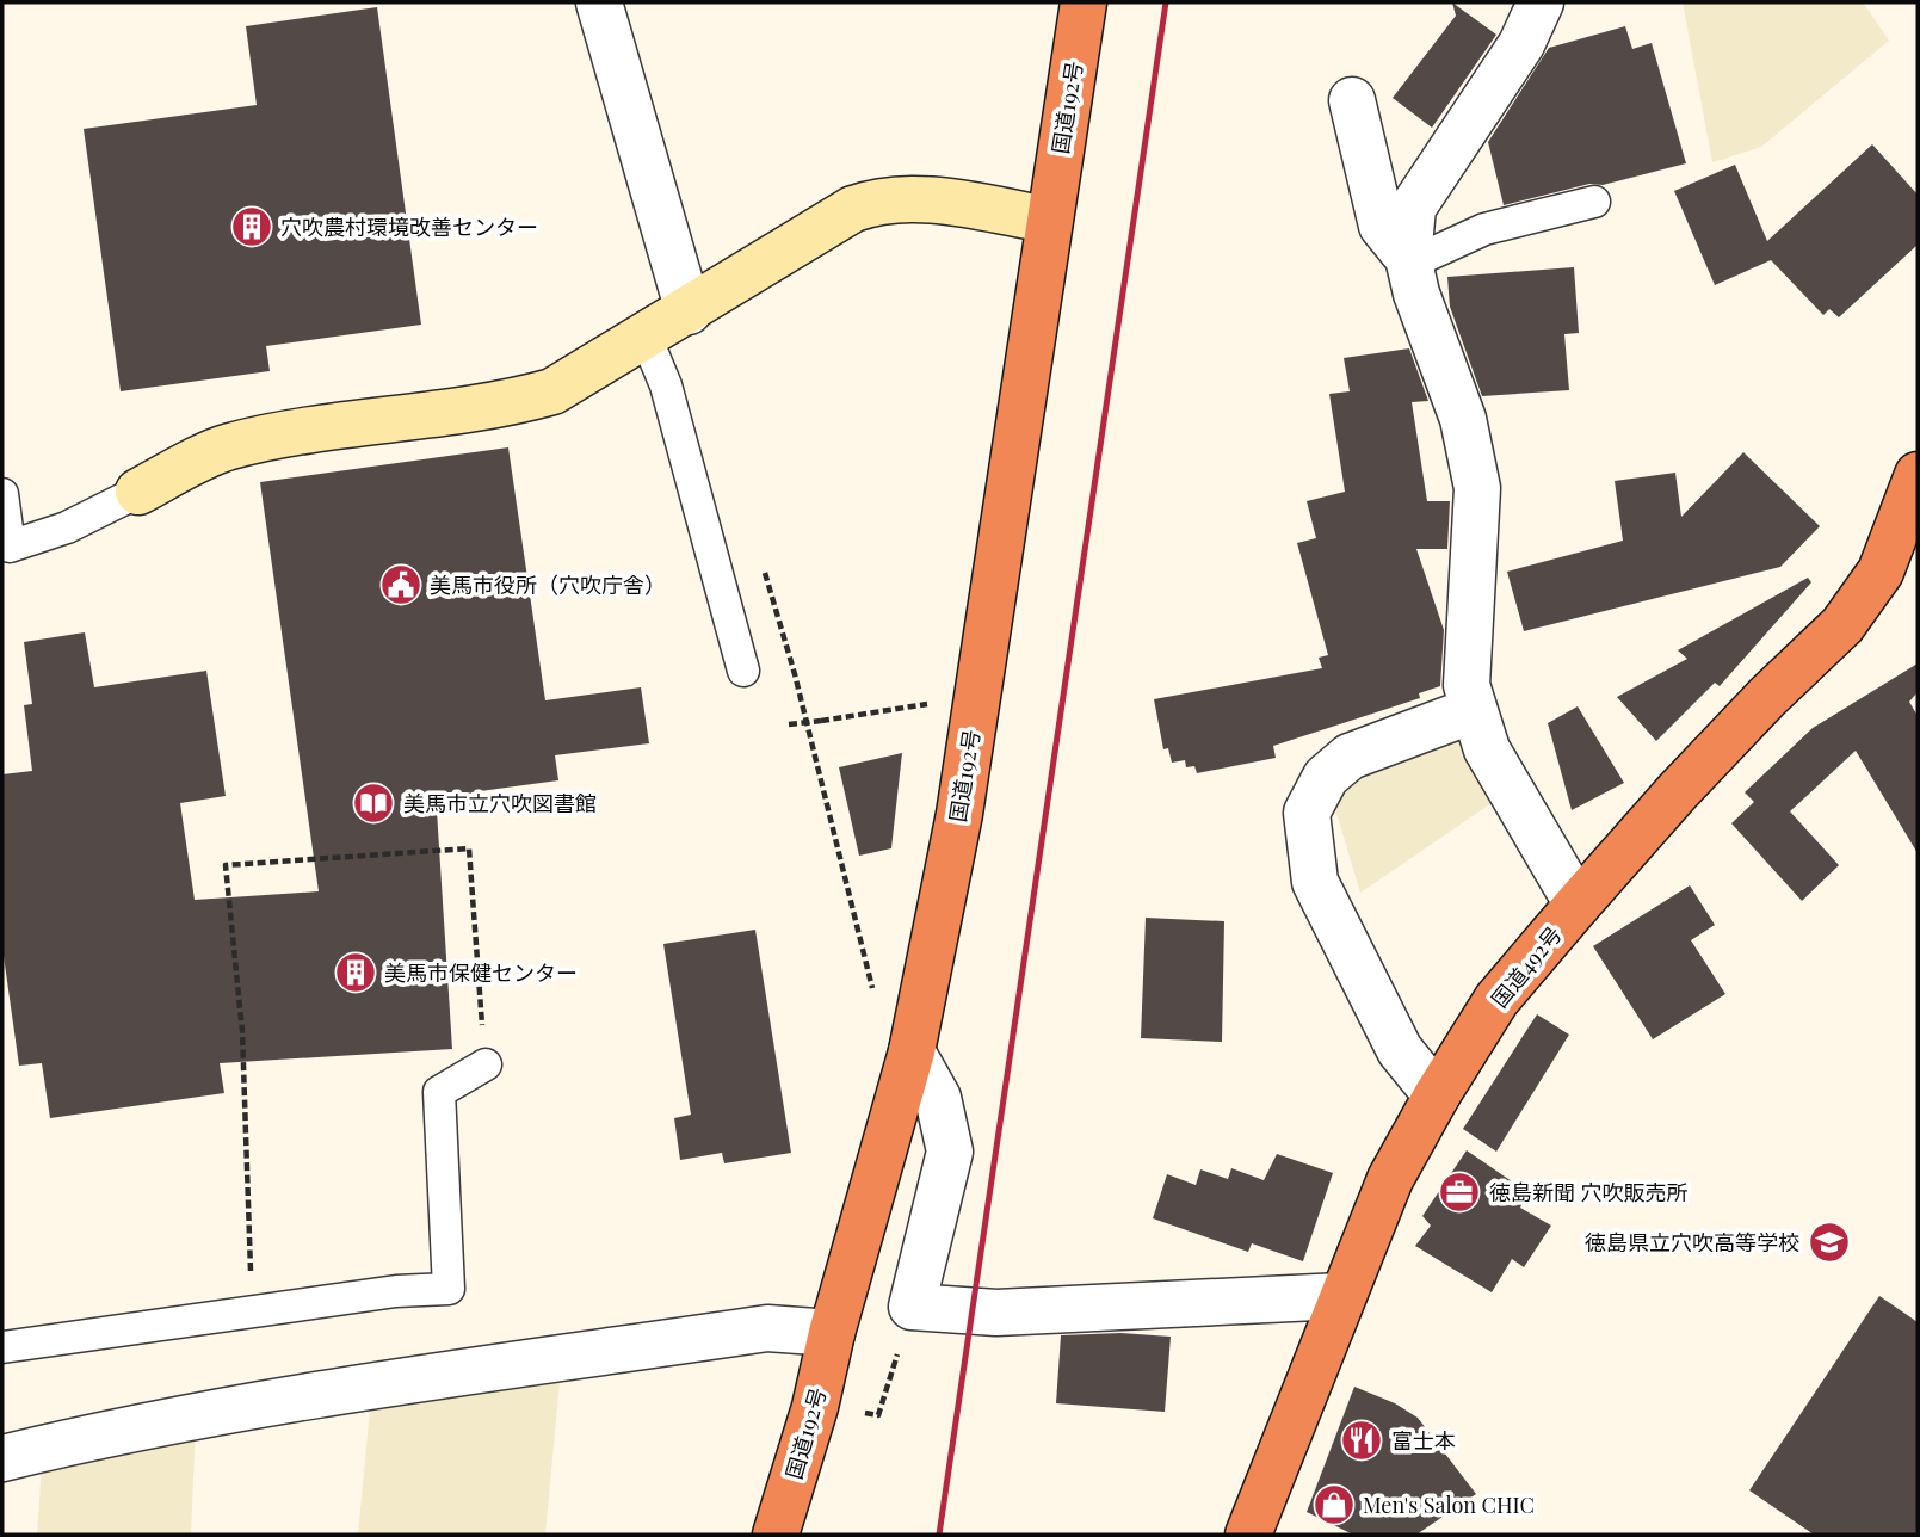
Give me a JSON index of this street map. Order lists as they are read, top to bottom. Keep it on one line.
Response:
{"streets":{"highway":["国道192号","国道492号"]},"places":{"building":["穴吹農村環境改善センター","美馬市保健センター"],"public building":["美馬市役所（穴吹庁舎）"],"library":["美馬市立穴吹図書館"],"office":["徳島新聞 穴吹販売所"],"school or university":["徳島県立穴吹高等学校"],"restaurant":["富士本"],"shop":["Men's Salon CHIC"]}}
